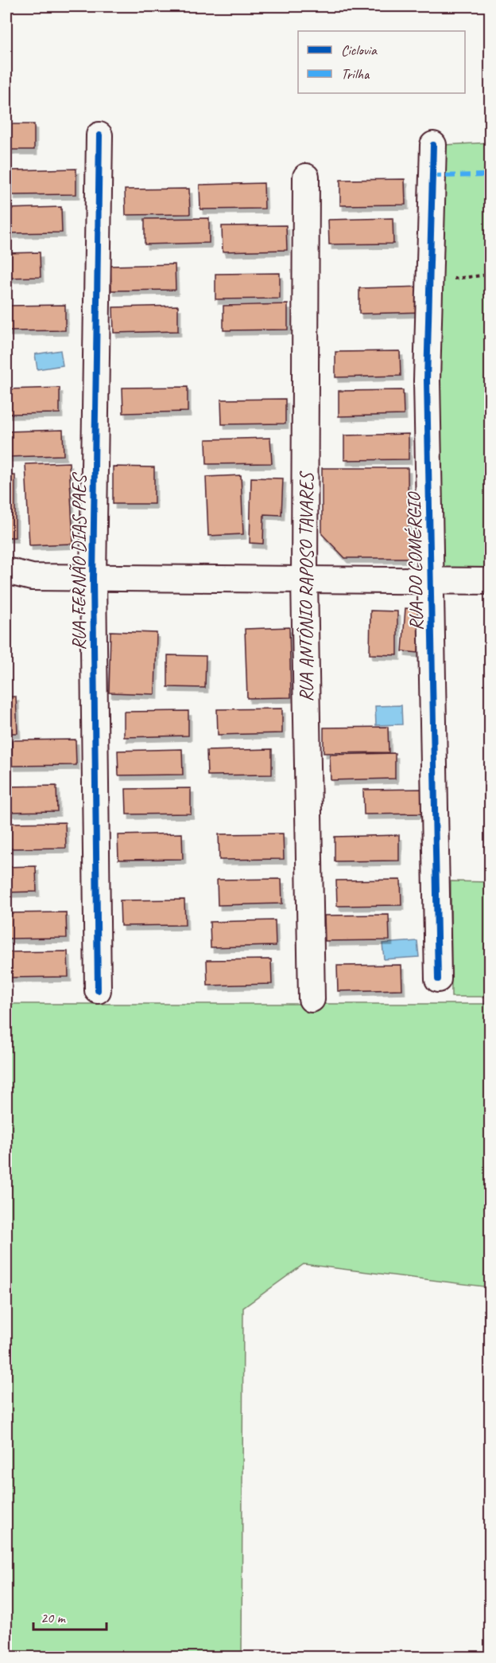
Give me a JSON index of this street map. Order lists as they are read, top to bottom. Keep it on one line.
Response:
{"streets":{"street":["RUA DO COMÉRCIO","RUA FERNÃO DIAS PAES","RUA ANTÔNIO RAPOSO TAVARES"]},"legend":["Ciclovia","Trilha"],"scale_bar":"20 m"}
